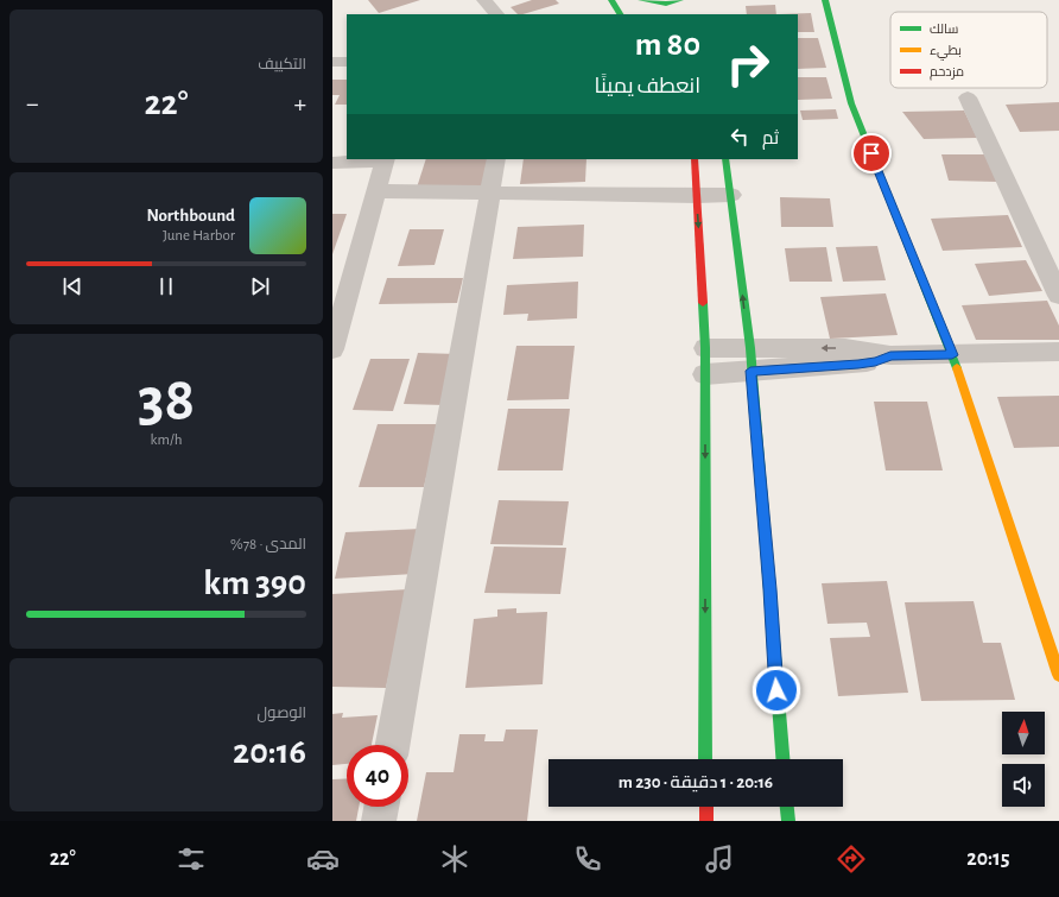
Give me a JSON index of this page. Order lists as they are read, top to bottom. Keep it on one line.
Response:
{"legend":["سالك","بطيء","مزدحم"],"north":"top","page":{"tile":["التكييف",["38","km/h"],["المدى · 78%","390 km"],["الوصول","20:16"]],"turn":["80 m","انعطف يمينًا"],"heat":["−","22°","+"],"then":"ثم","song":["Northbound","June Harbor"],"limit":"40","trip":"20:16 · 1 دقيقة · 230 m","tabs":["20:15","22°"]}}
